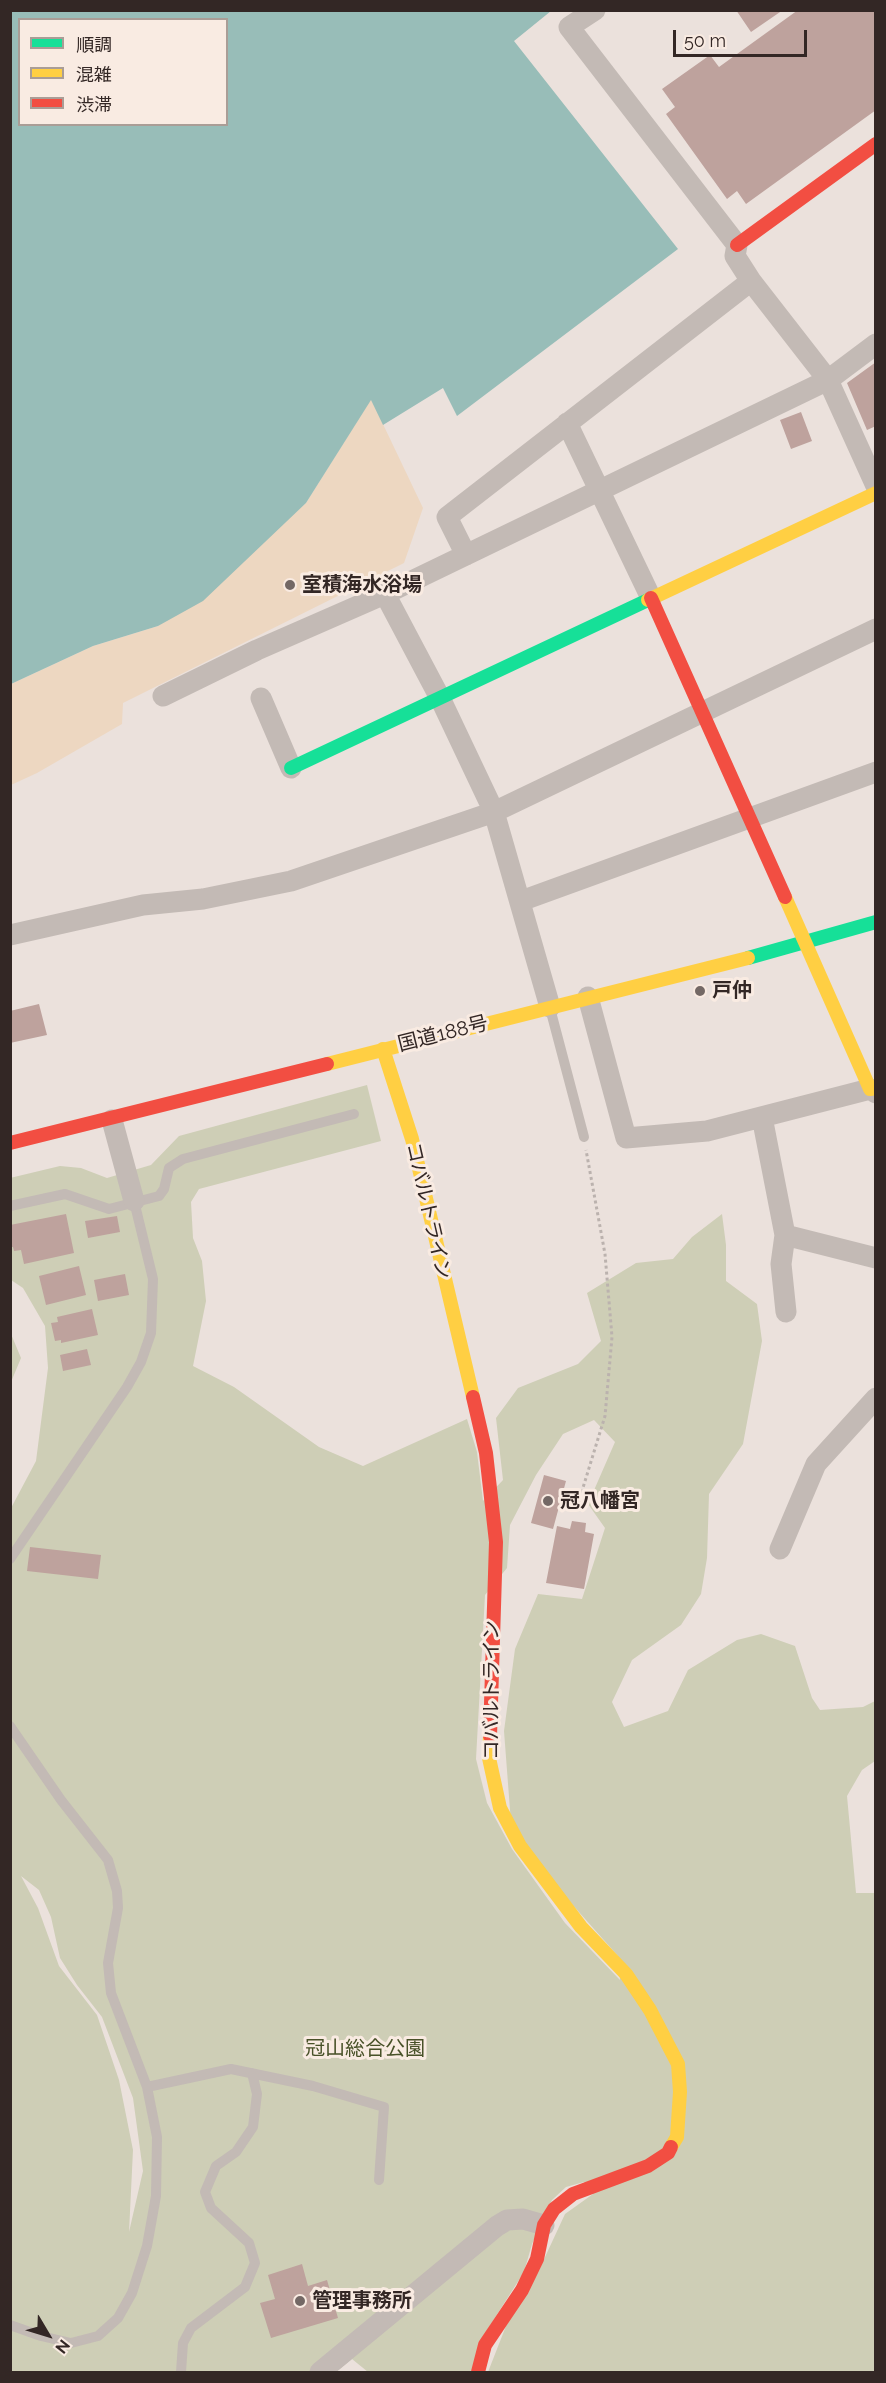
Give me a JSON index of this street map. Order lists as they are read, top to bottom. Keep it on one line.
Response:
{"streets":{"main road":["国道188号","コバルトライン"]},"crossings":[["国道188号","コバルトライン"]],"parks":["冠山総合公園"],"places":["室積海水浴場","戸仲","冠八幡宮","管理事務所"],"legend":["順調","混雑","渋滞"],"scale_bar":"50 m","north":"bottom right"}
